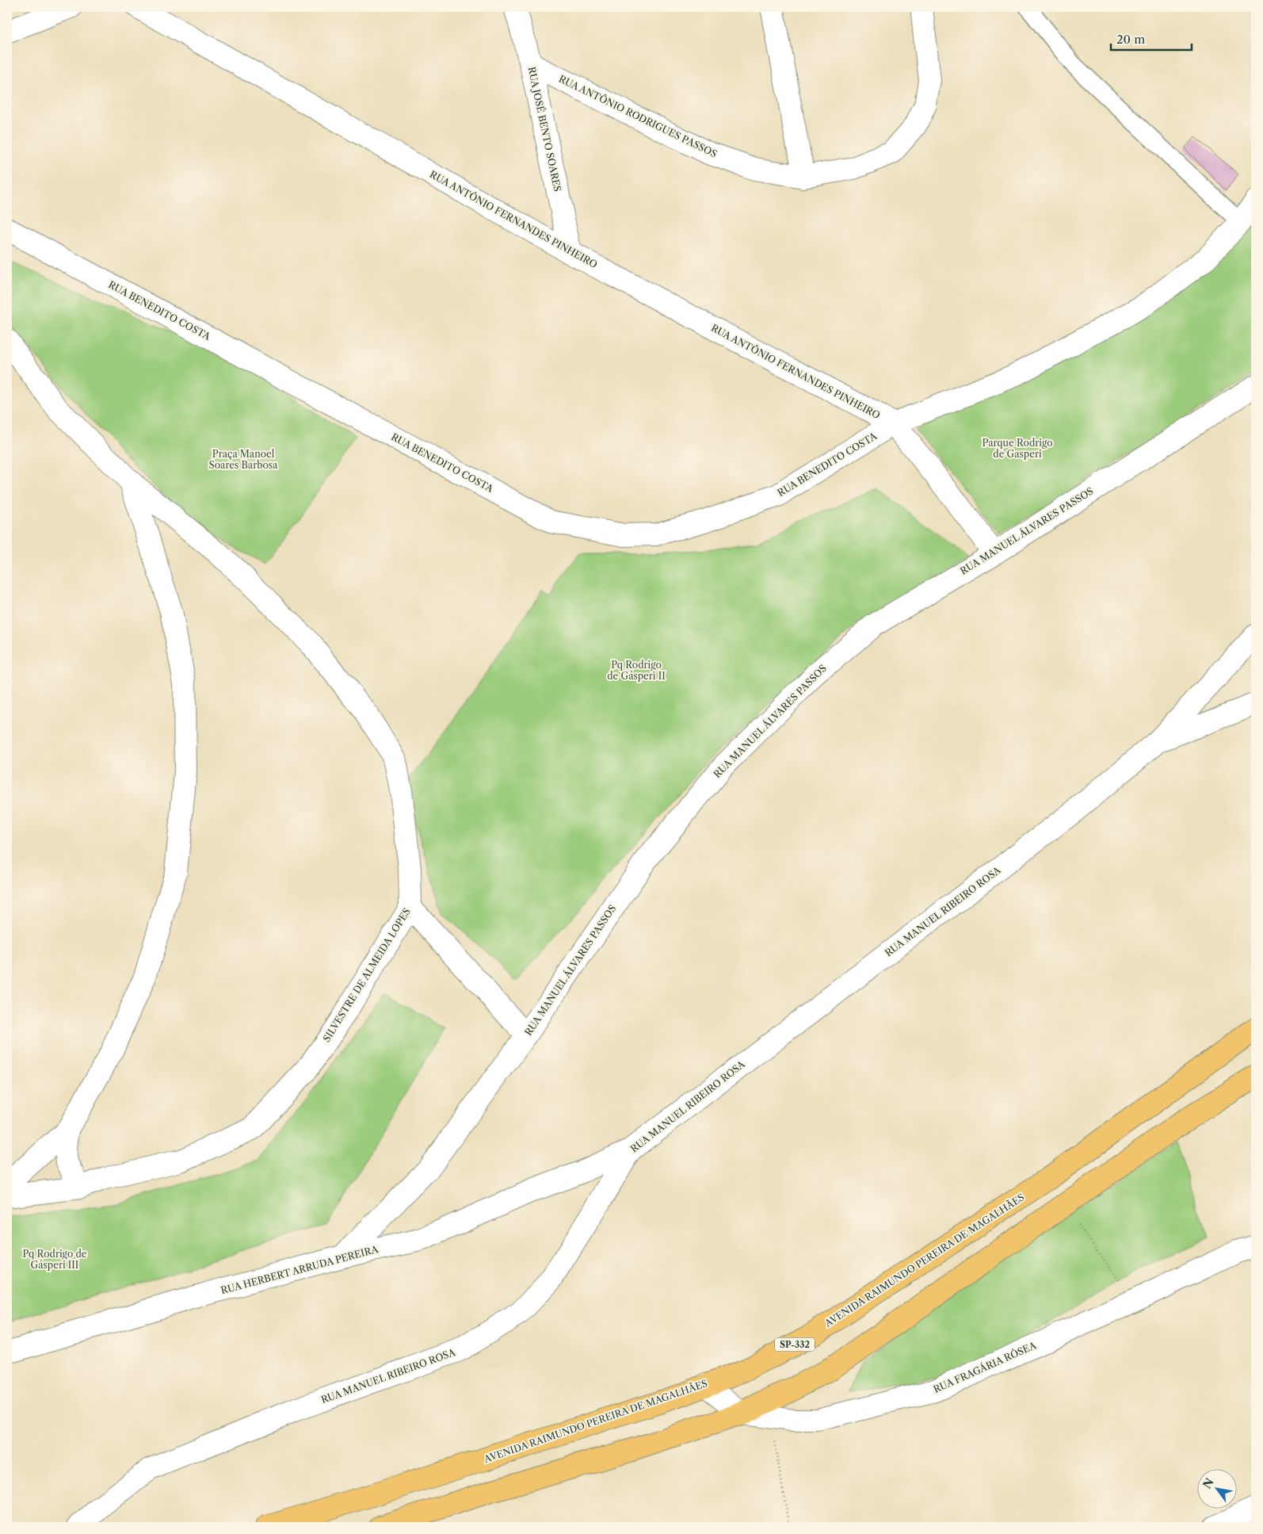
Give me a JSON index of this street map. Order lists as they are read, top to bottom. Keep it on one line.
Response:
{"streets":{"main road":["AVENIDA RAIMUNDO PEREIRA DE MAGALHÃES","SP-332"],"street":["RUA ANTÔNIO RODRIGUES PASSOS","RUA JOSÉ BENTO SOARES","RUA ANTÔNIO FERNANDES PINHEIRO","RUA BENEDITO COSTA","RUA MANUEL ÁLVARES PASSOS","RUA MANUEL RIBEIRO ROSA","SILVESTRE DE ALMEIDA LOPES","RUA HERBERT ARRUDA PEREIRA","RUA FRAGÁRIA RÓSEA"]},"crossings":[["RUA ANTÔNIO RODRIGUES PASSOS","RUA JOSÉ BENTO SOARES"],["RUA JOSÉ BENTO SOARES","RUA ANTÔNIO FERNANDES PINHEIRO"],["RUA ANTÔNIO FERNANDES PINHEIRO","RUA BENEDITO COSTA"],["RUA ANTÔNIO FERNANDES PINHEIRO","RUA MANUEL ÁLVARES PASSOS"],["RUA MANUEL ÁLVARES PASSOS","RUA HERBERT ARRUDA PEREIRA"],["RUA MANUEL RIBEIRO ROSA","RUA HERBERT ARRUDA PEREIRA"]],"parks":["Parque Rodrigo de Gasperi","Praça Manoel Soares Barbosa","Pq Rodrigo de Gásperi II","Pq Rodrigo de Gásperi III"],"scale_bar":"20 m","north":"top left"}
